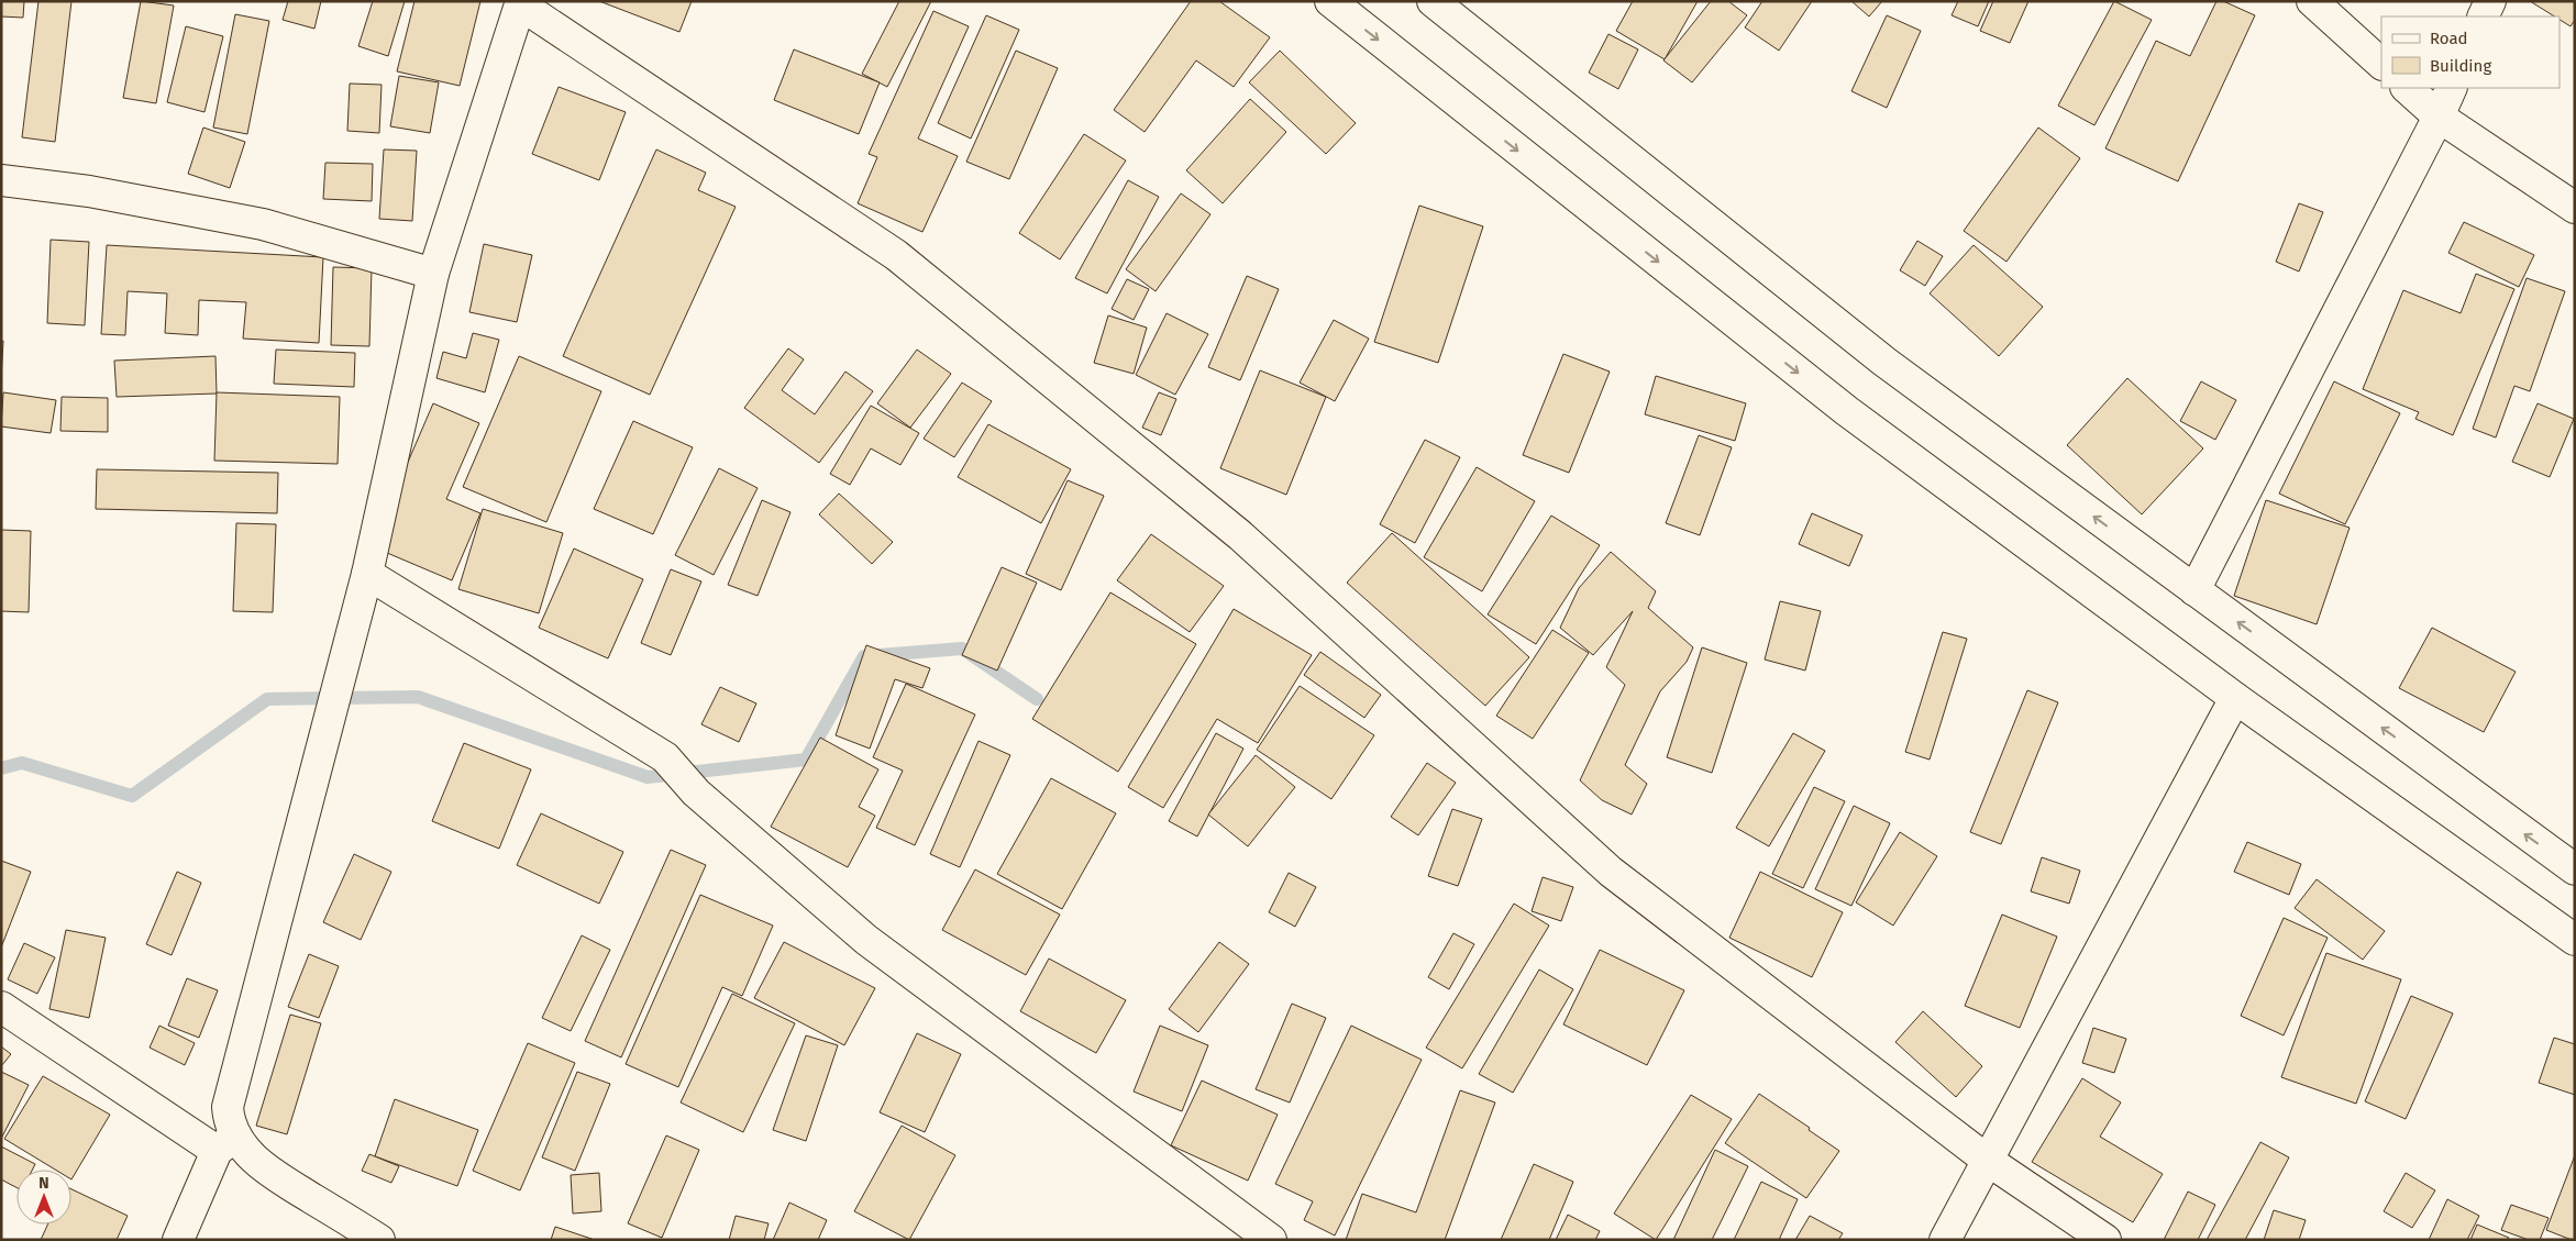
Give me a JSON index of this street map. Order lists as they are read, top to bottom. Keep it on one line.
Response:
{"legend":["Road","Building"],"north":"top"}
